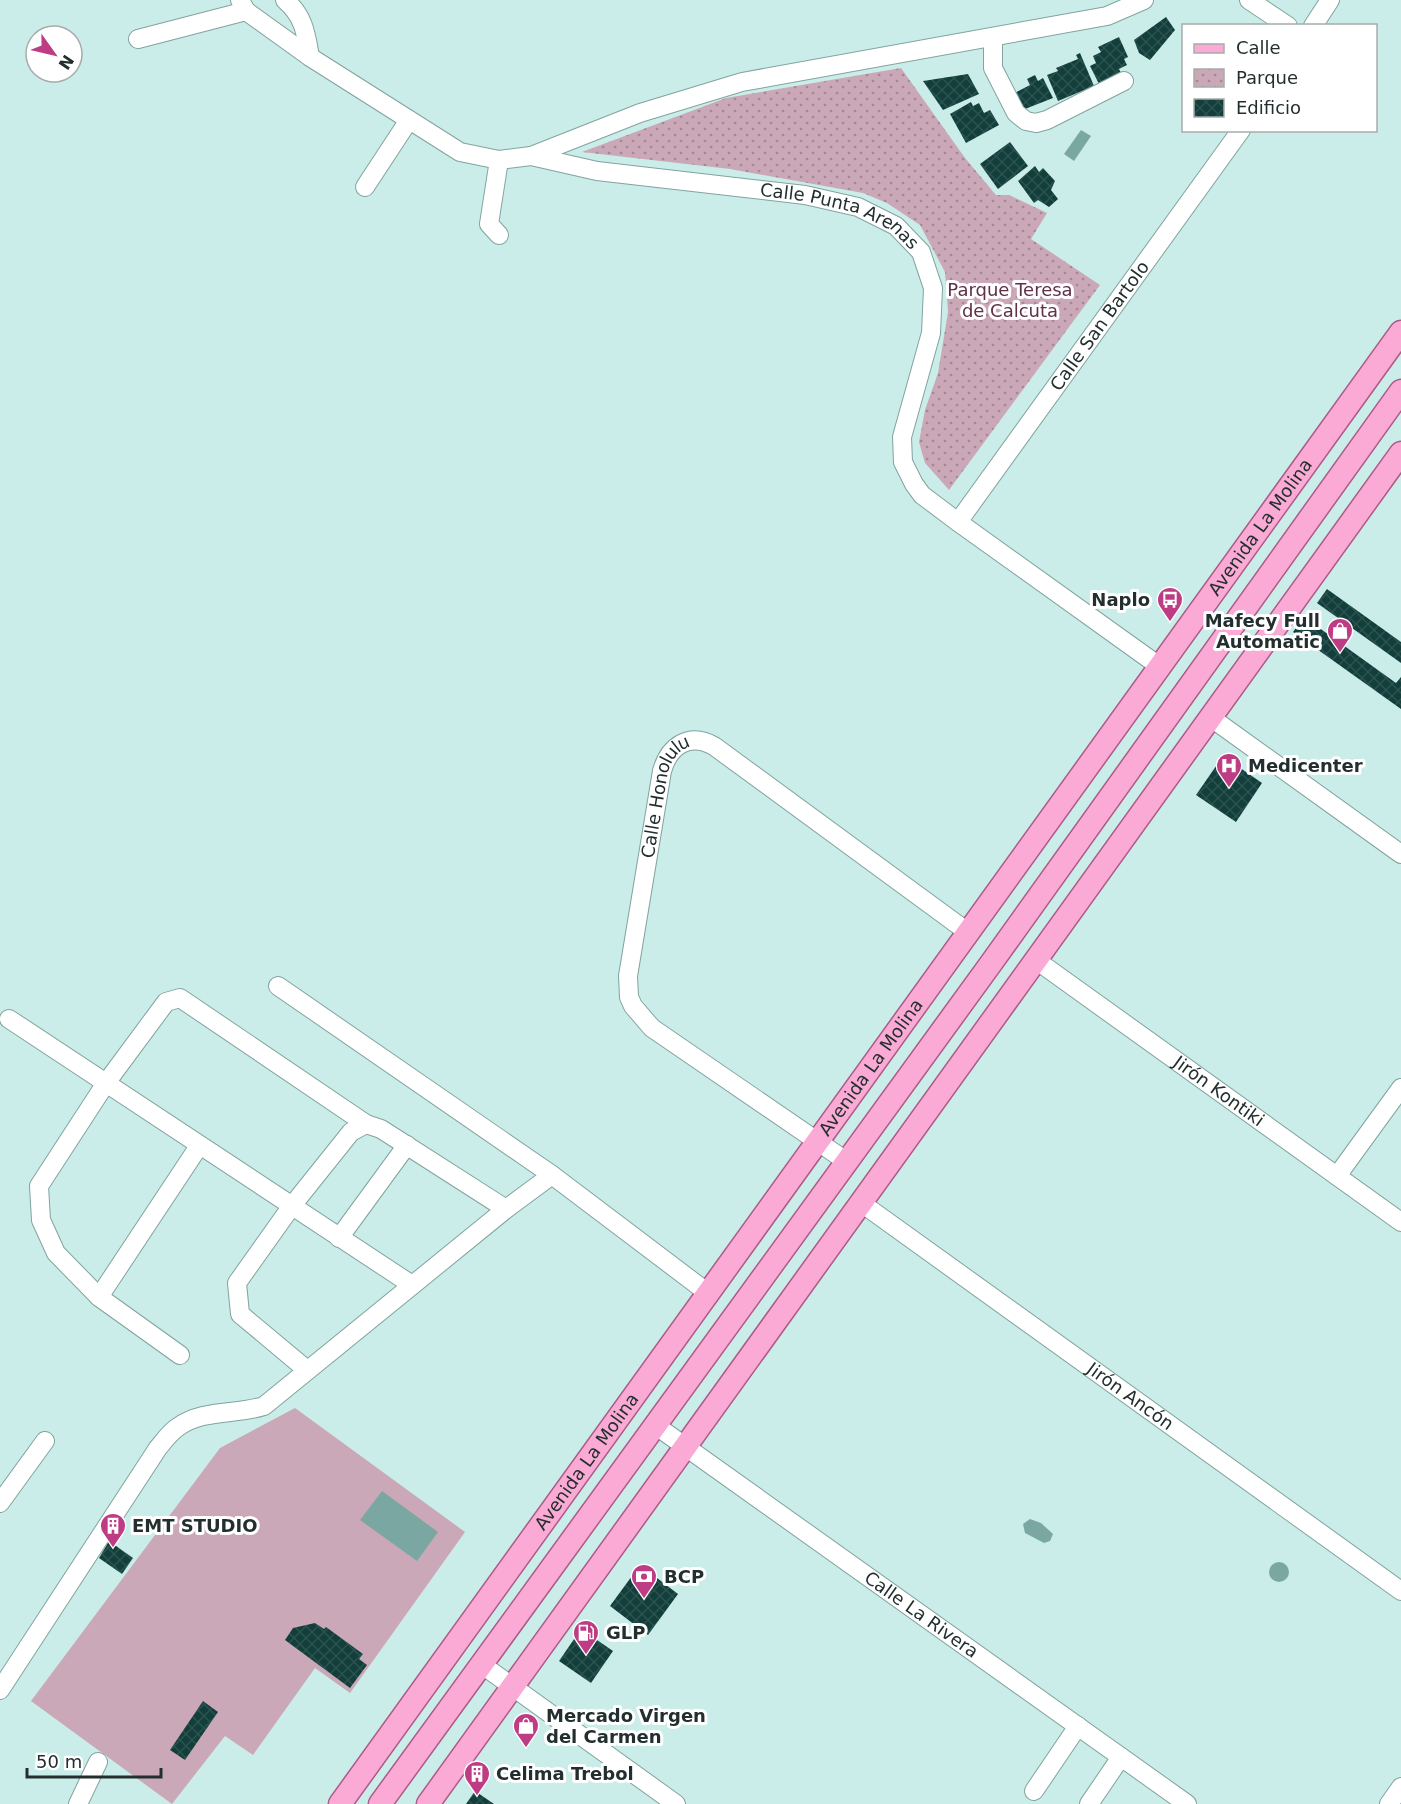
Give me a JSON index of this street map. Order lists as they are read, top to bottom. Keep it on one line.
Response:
{"streets":{"main road":["Avenida La Molina"],"street":["Calle Punta Arenas","Calle San Bartolo","Calle Honolulu","Jirón Kontiki","Jirón Ancón","Calle La Rivera"]},"crossings":[["Calle Punta Arenas","Calle San Bartolo"],["Calle Punta Arenas","Avenida La Molina"],["Avenida La Molina","Calle Honolulu"],["Avenida La Molina","Calle La Rivera"]],"parks":["Parque Teresa de Calcuta"],"places":{"bus stop":["Naplo"],"shop":["Mafecy Full Automatic","Mercado Virgen del Carmen"],"hospital":["Medicenter"],"building":["EMT STUDIO","Celima Trebol"],"bank":["BCP"],"fuel station":["GLP"]},"legend":["Calle","Parque","Edificio"],"scale_bar":"50 m","north":"bottom right"}
